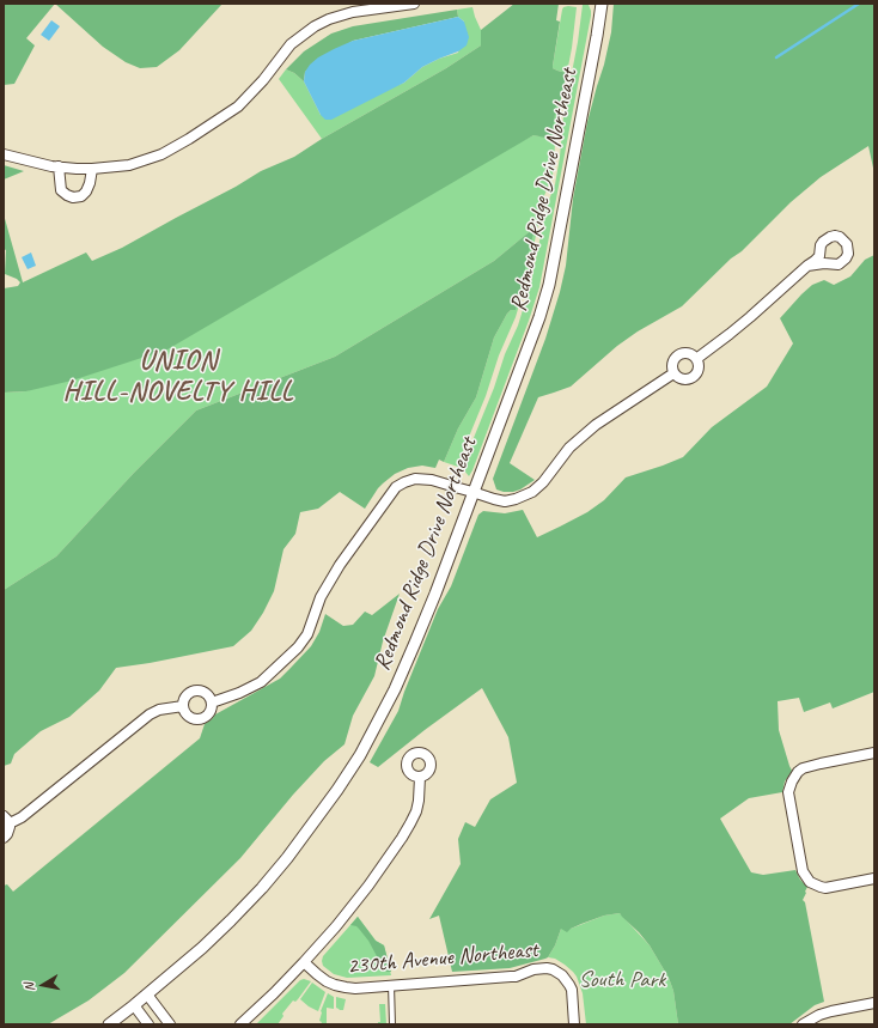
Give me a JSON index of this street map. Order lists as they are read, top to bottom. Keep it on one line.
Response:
{"streets":{"street":["Redmond Ridge Drive Northeast","230th Avenue Northeast"]},"districts":["UNION HILL-NOVELTY HILL"],"parks":["South Park"],"north":"left"}
